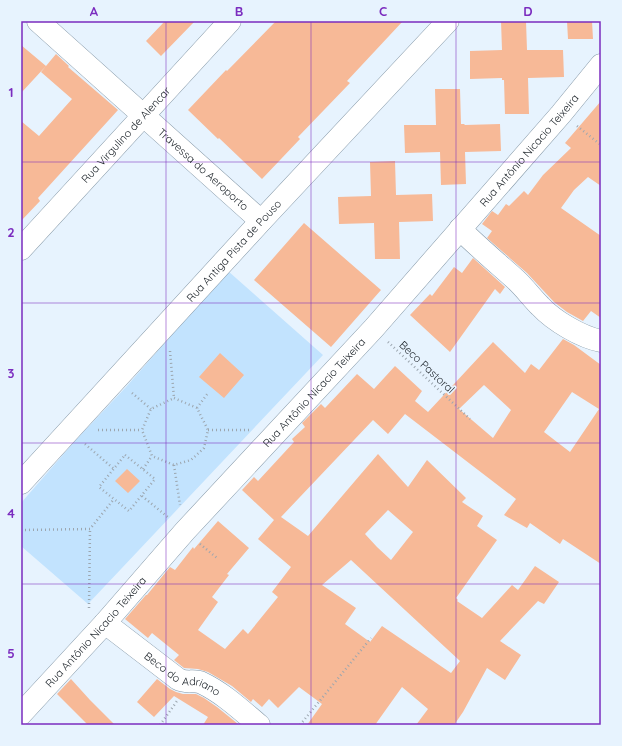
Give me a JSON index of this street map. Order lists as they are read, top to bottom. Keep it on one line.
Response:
{"streets":{"street":["Rua Virgulino de Alencar","Rua Antônio Nicacio Teixeira","Travessa do Aeroporto","Rua Antiga Pista de Pouso","Beco do Adriano"],"path":["Beco Pastoral"]},"crossings":[["Rua Virgulino de Alencar","Travessa do Aeroporto"],["Rua Antônio Nicacio Teixeira","Beco Pastoral"],["Rua Antônio Nicacio Teixeira","Beco do Adriano"],["Travessa do Aeroporto","Rua Antiga Pista de Pouso"]],"grid":{"columns":["A","B","C","D"],"rows":["1","2","3","4","5"]}}
